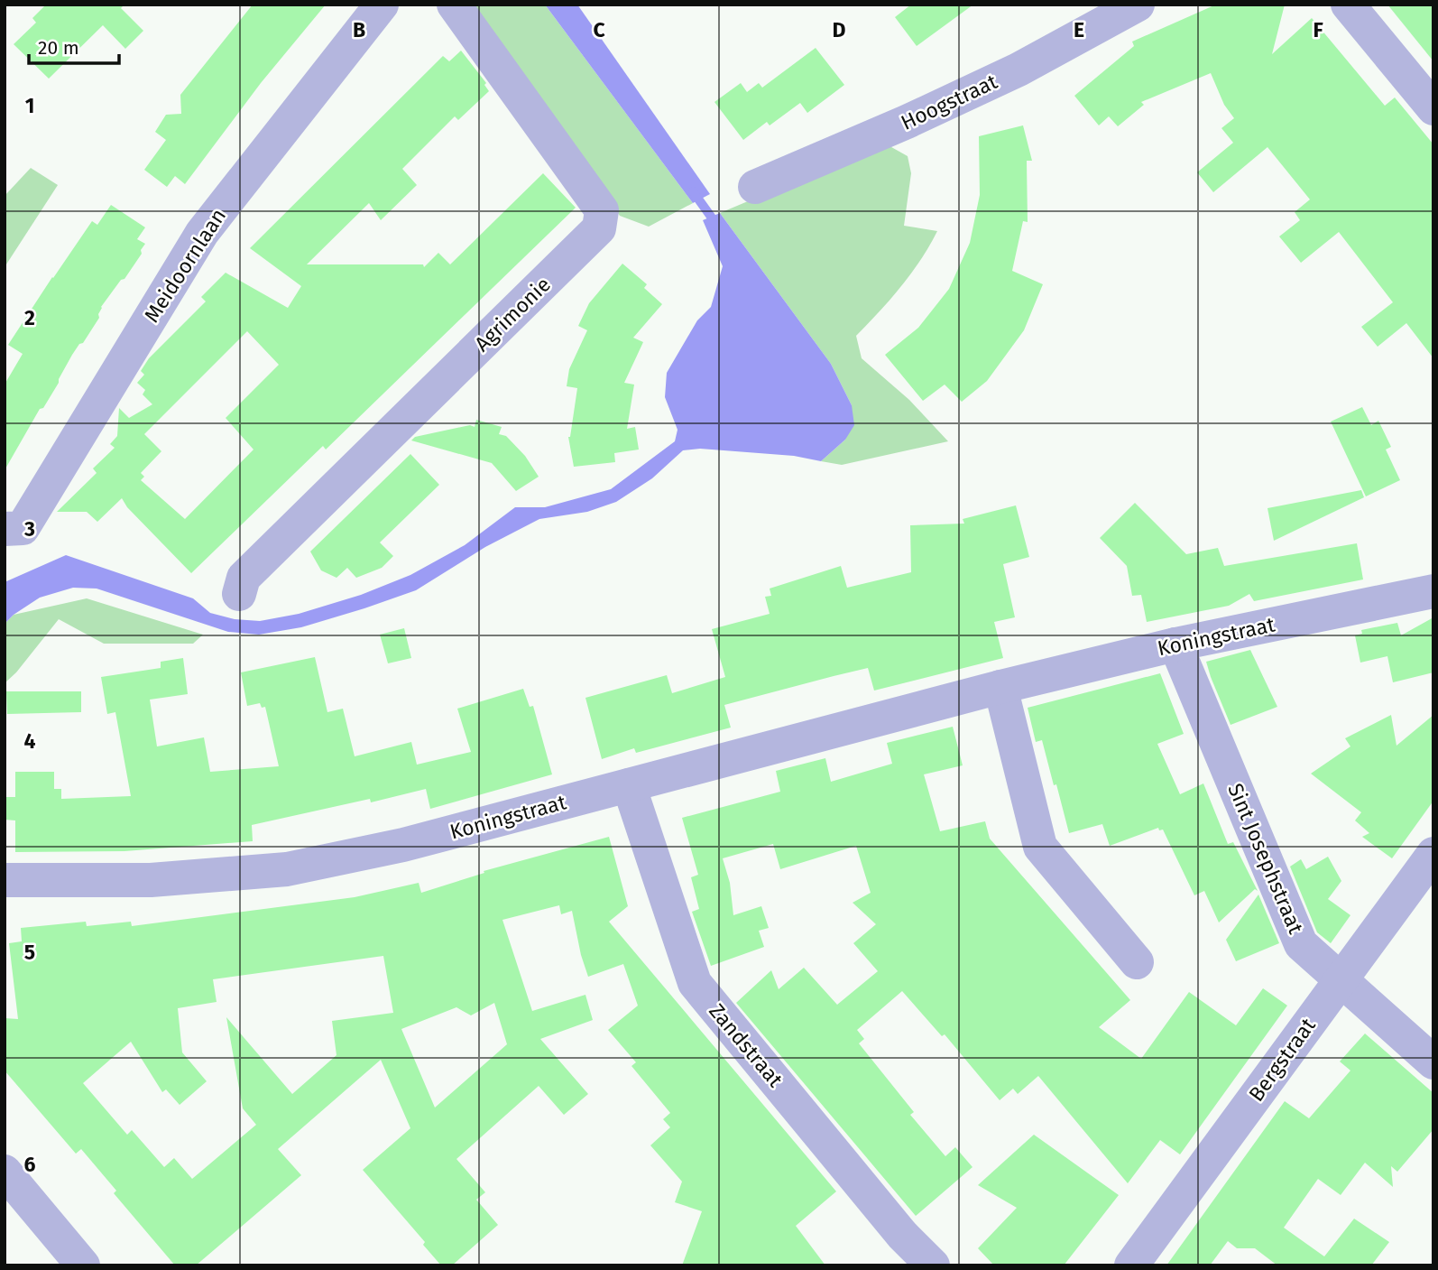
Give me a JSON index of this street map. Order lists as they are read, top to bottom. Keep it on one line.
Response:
{"streets":{"street":["Hoogstraat","Meidoornlaan","Agrimonie","Koningstraat","Sint Josephstraat","Zandstraat","Bergstraat"]},"crossings":[["Koningstraat","Sint Josephstraat"],["Koningstraat","Zandstraat"],["Sint Josephstraat","Bergstraat"]],"scale_bar":"20 m","grid":{"columns":["B","C","D","E","F"],"rows":["1","2","3","4","5","6"]}}
